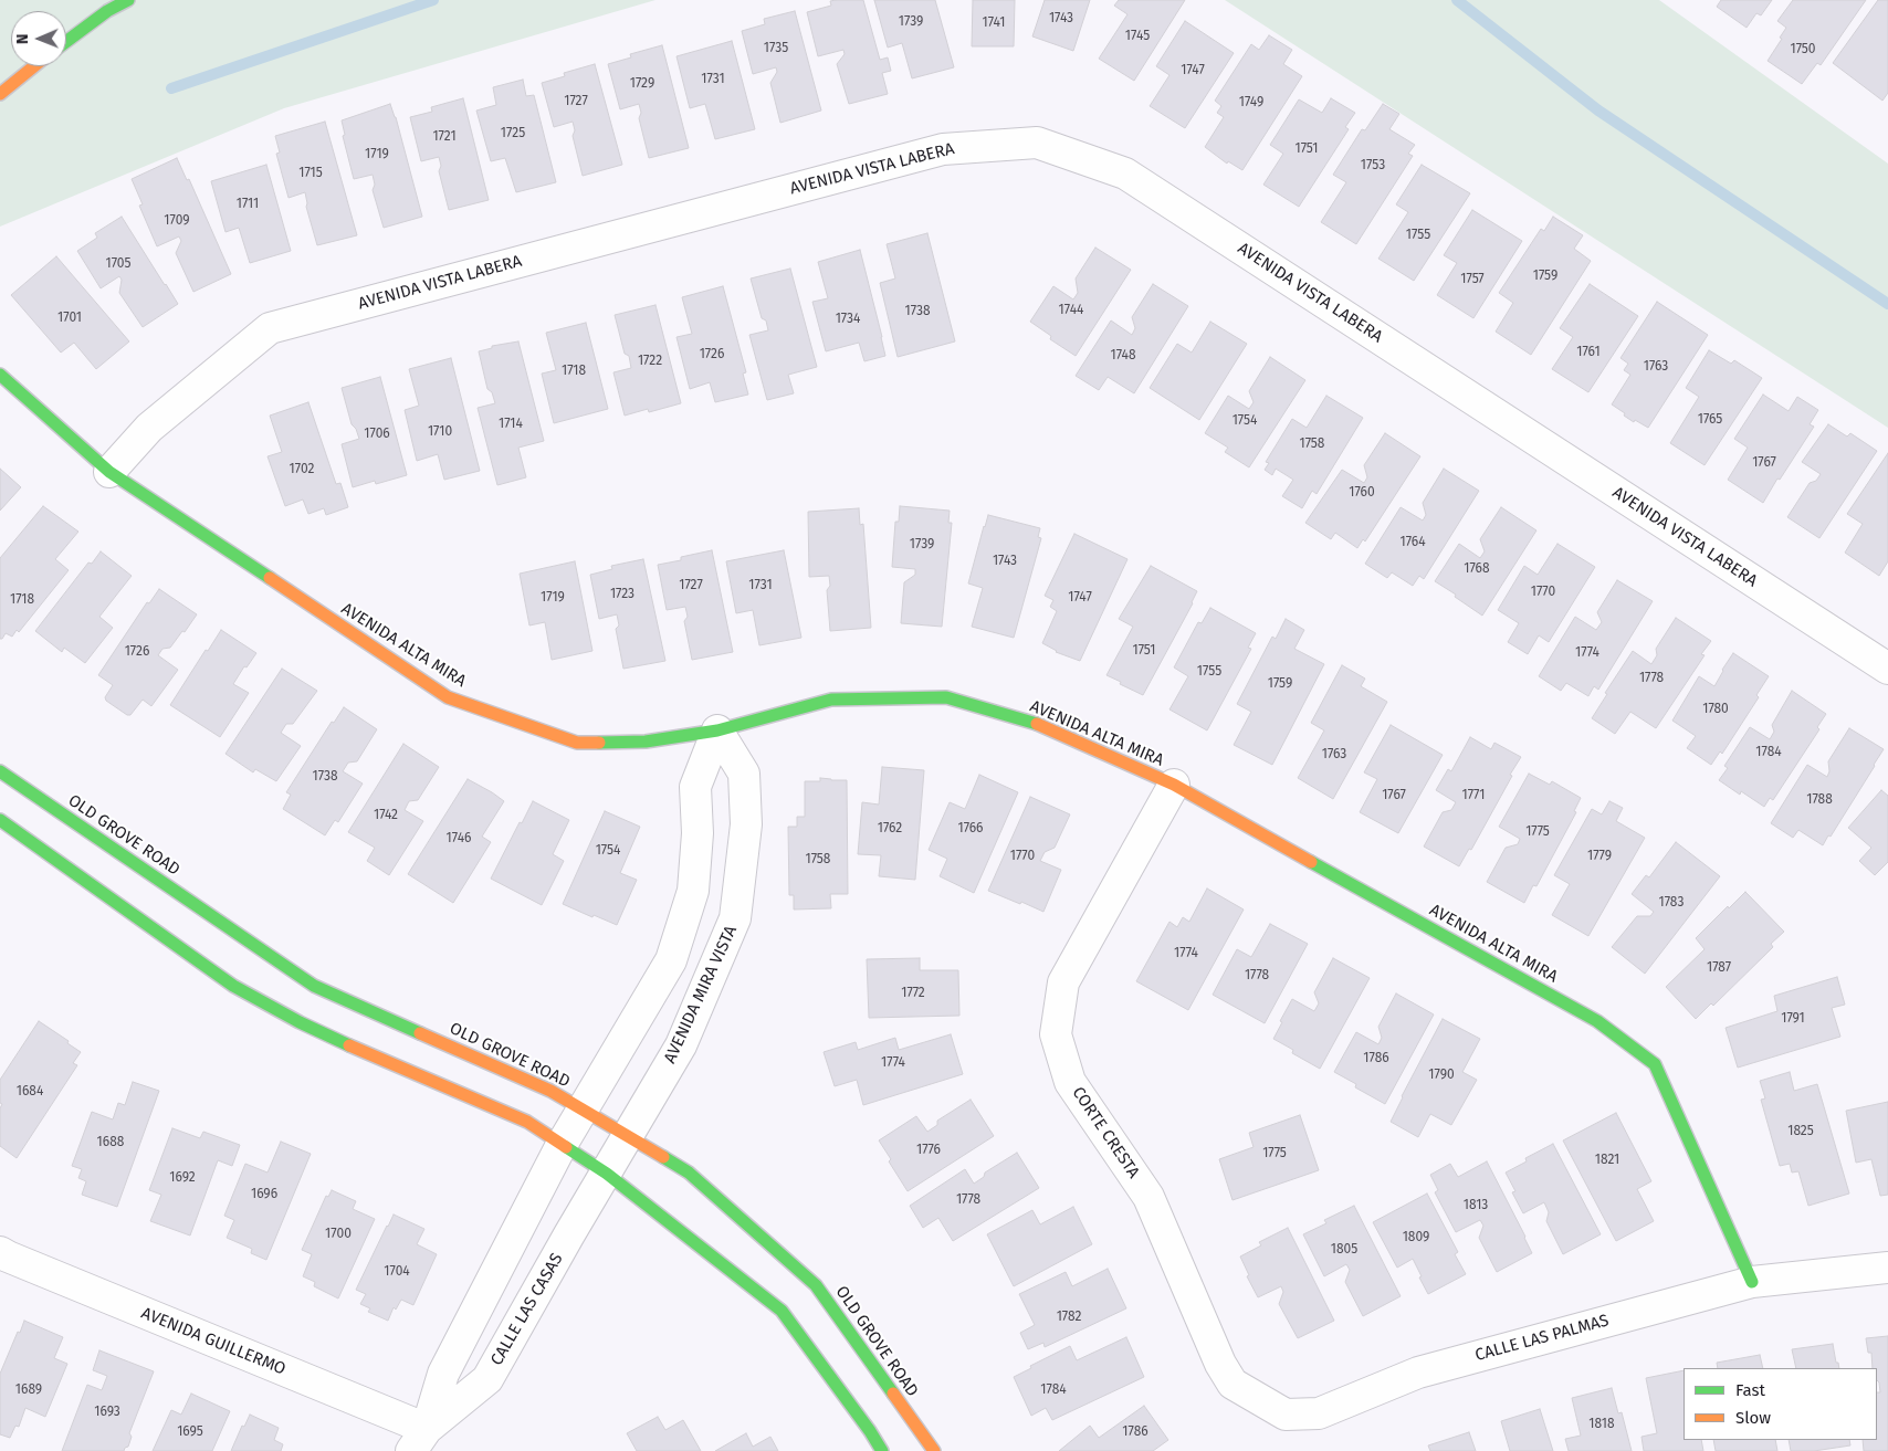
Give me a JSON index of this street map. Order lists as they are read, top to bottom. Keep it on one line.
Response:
{"streets":{"street":["AVENIDA VISTA LABERA","AVENIDA ALTA MIRA","OLD GROVE ROAD","AVENIDA MIRA VISTA","CORTE CRESTA","CALLE LAS CASAS","CALLE LAS PALMAS","AVENIDA GUILLERMO"]},"crossings":[["AVENIDA VISTA LABERA","AVENIDA ALTA MIRA"],["AVENIDA ALTA MIRA","AVENIDA MIRA VISTA"],["AVENIDA ALTA MIRA","CORTE CRESTA"],["AVENIDA ALTA MIRA","CALLE LAS PALMAS"],["OLD GROVE ROAD","AVENIDA MIRA VISTA"],["AVENIDA MIRA VISTA","CALLE LAS CASAS"],["CORTE CRESTA","CALLE LAS PALMAS"],["CALLE LAS CASAS","AVENIDA GUILLERMO"]],"house_numbers":["1743","1739","1741","1745","1735","1750","1747","1731","1729","1727","1749","1725","1721","1751","1719","1753","1715","1711","1709","1755","1705","1759","1757","1744","1738","1701","1734","1761","1726","1748","1722","1763","1718","1765","1754","1714","1710","1706","1758","1767","1702","1760","1764","1739","1743","1768","1727","1731","1770","1723","1719","1747","1718","1751","1726","1774","1755","1778","1759","1780","1784","1763","1738","1767","1771","1788","1742","1762","1766","1775","1746","1754","1770","1779","1758","1783","1774","1787","1778","1772","1791","1786","1774","1790","1684","1825","1688","1776","1775","1821","1692","1696","1778","1813","1700","1809","1805","1704","1782","1689","1784","1693","1818","1695","1786"],"legend":["Fast","Slow"],"north":"left"}
